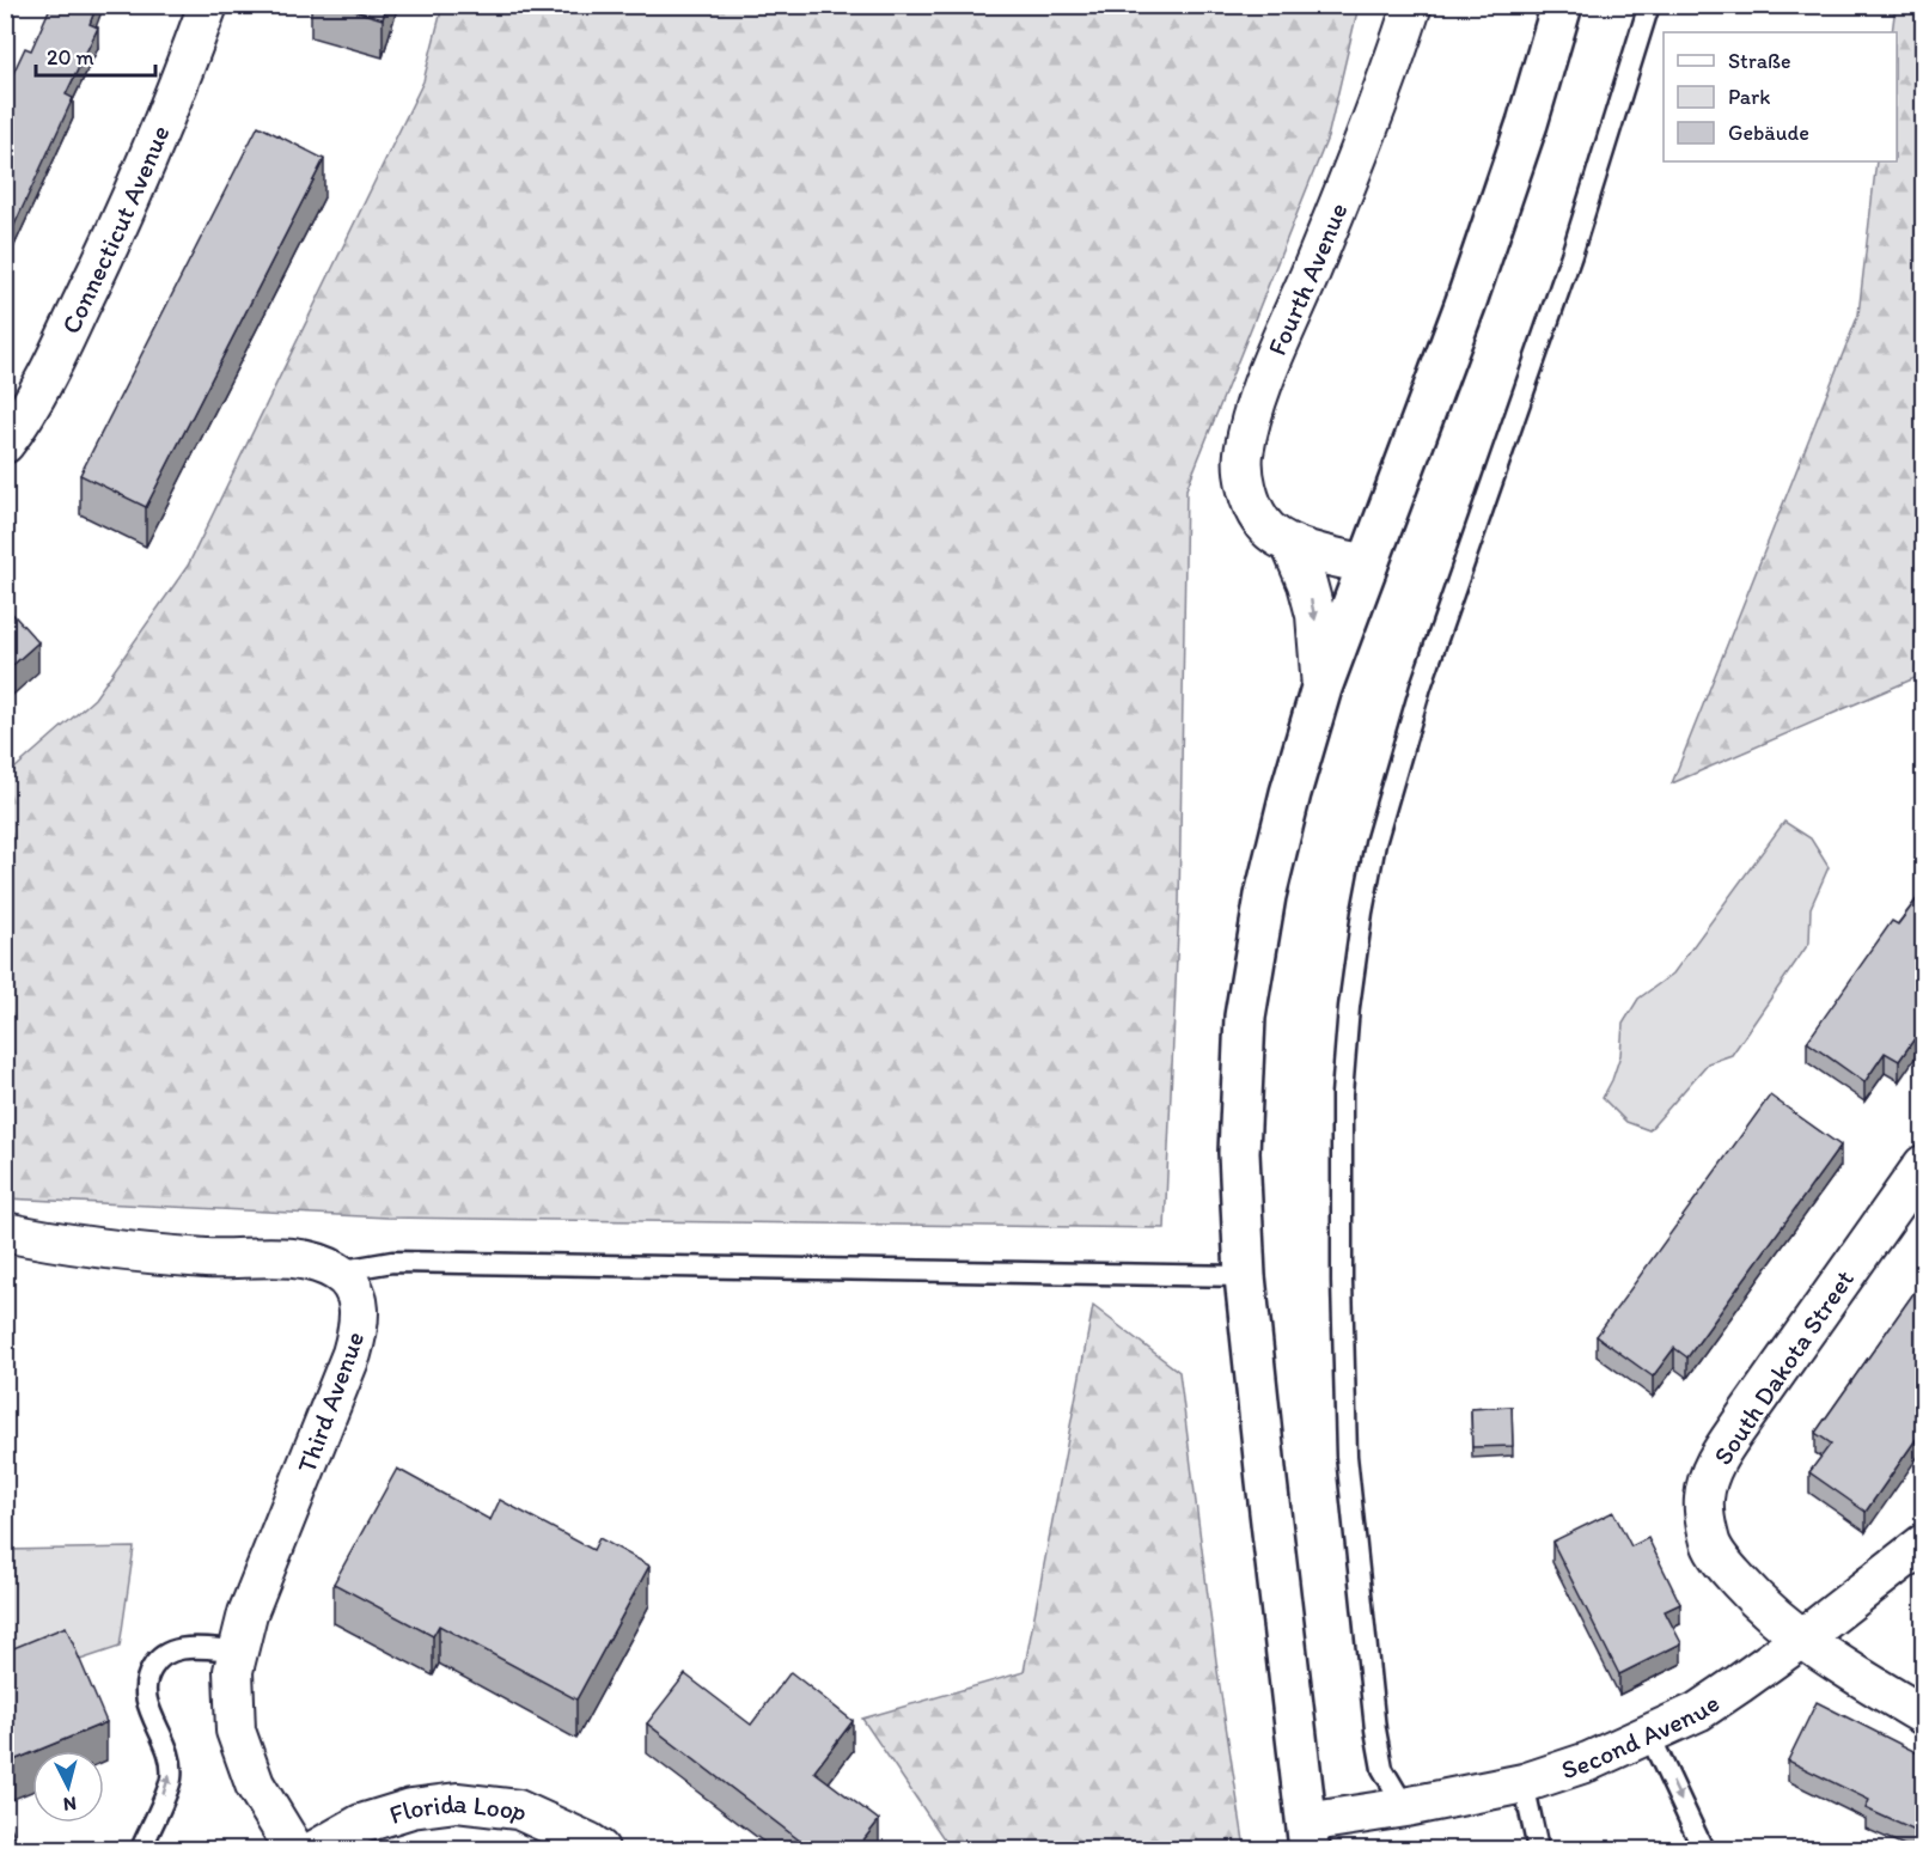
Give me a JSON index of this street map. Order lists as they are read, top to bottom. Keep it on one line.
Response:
{"streets":{"street":["Connecticut Avenue","Fourth Avenue","South Dakota Street","Third Avenue","Second Avenue","Florida Loop"]},"crossings":[["South Dakota Street","Second Avenue"]],"legend":["Straße","Park","Gebäude"],"scale_bar":"20 m","north":"bottom"}
